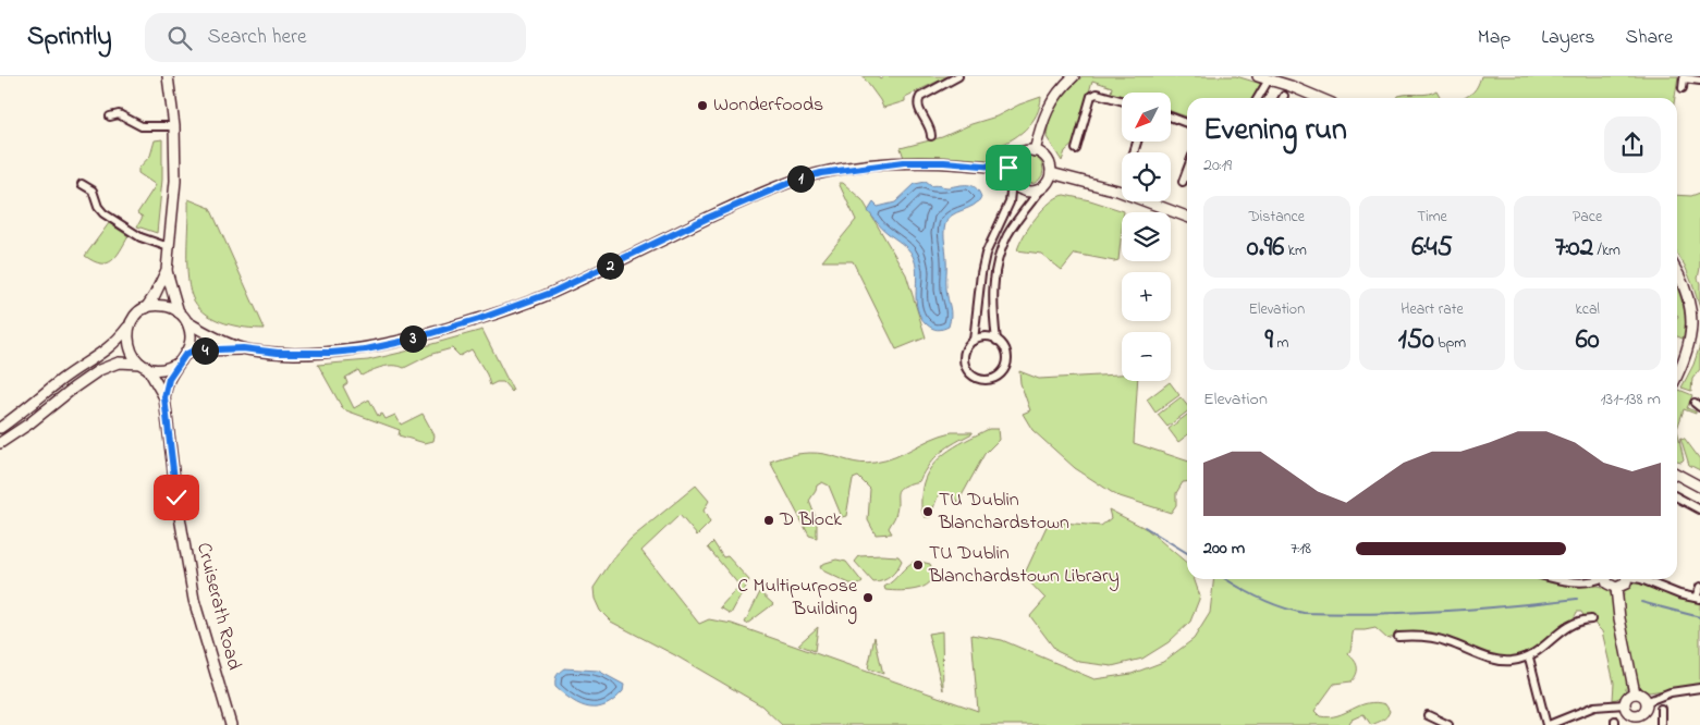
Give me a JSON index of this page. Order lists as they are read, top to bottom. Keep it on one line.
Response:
{"streets":{"main road":["Cruiserath Road"]},"places":["Wonderfoods","TU Dublin Blanchardstown","D Block","TU Dublin Blanchardstown Library","C Multipurpose Building"],"north":"bottom left","page":{"header":"Sprintly","search":"Search here","nav":["Map","Layers","Share"],"map_buttons":["+","−"],"heading":["Evening run","20:19"],"pins":["1","2","3","4"],"stats":[["Distance","0.96 km"],["Time","6:45"],["Pace","7:02 /km"],["Elevation","9 m"],["Heart rate","150 bpm"],["kcal","60"]],"chart":["Elevation","131–138 m"],"list":[{"name":"200 m","note":"7:18"}]}}
